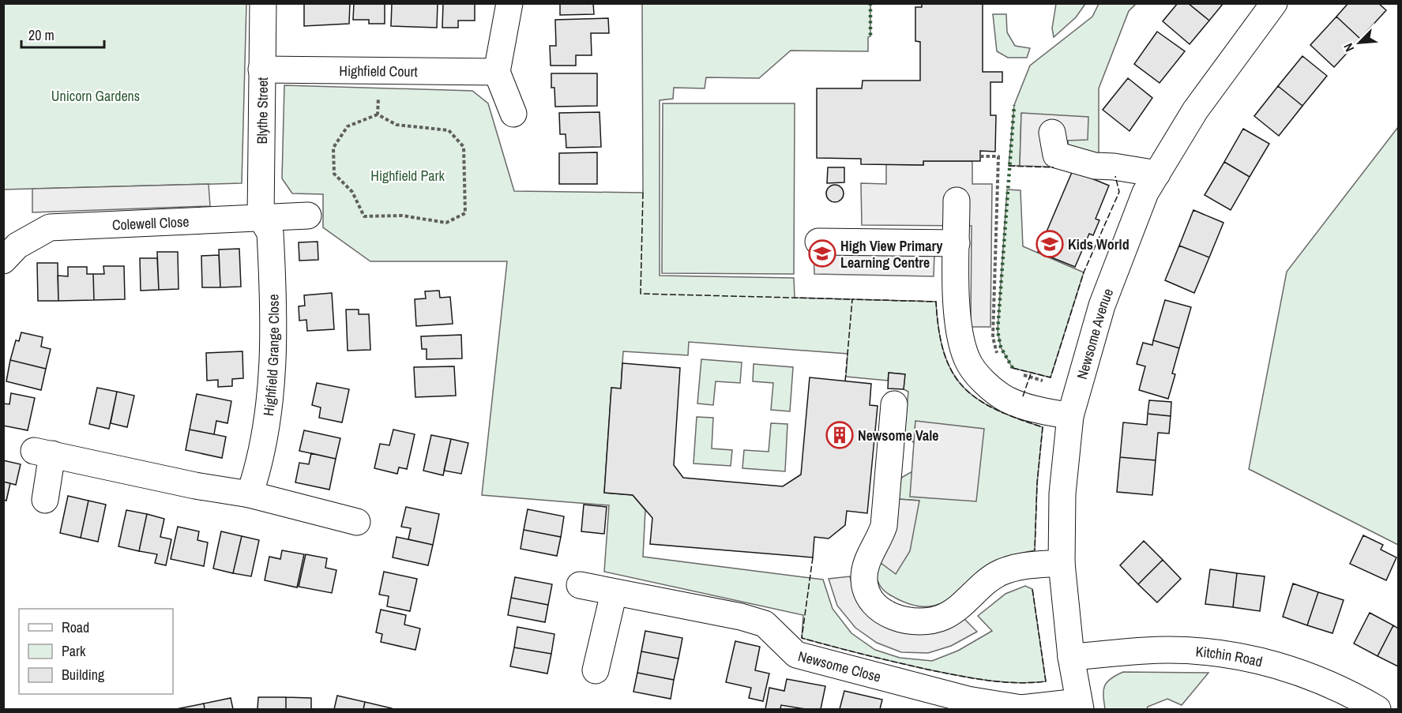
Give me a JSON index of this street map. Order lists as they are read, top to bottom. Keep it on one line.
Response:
{"streets":{"street":["Highfield Court","Blythe Street","Colewell Close","Newsome Avenue","Highfield Grange Close","Kitchin Road","Newsome Close"]},"crossings":[["Highfield Court","Blythe Street"],["Blythe Street","Colewell Close"],["Blythe Street","Highfield Grange Close"],["Colewell Close","Highfield Grange Close"],["Newsome Avenue","Kitchin Road"],["Newsome Avenue","Newsome Close"]],"parks":["Unicorn Gardens","Highfield Park"],"places":{"school or university":["Kids World","High View Primary Learning Centre"],"building":["Newsome Vale"]},"legend":["Road","Park","Building"],"scale_bar":"20 m","north":"bottom left"}
